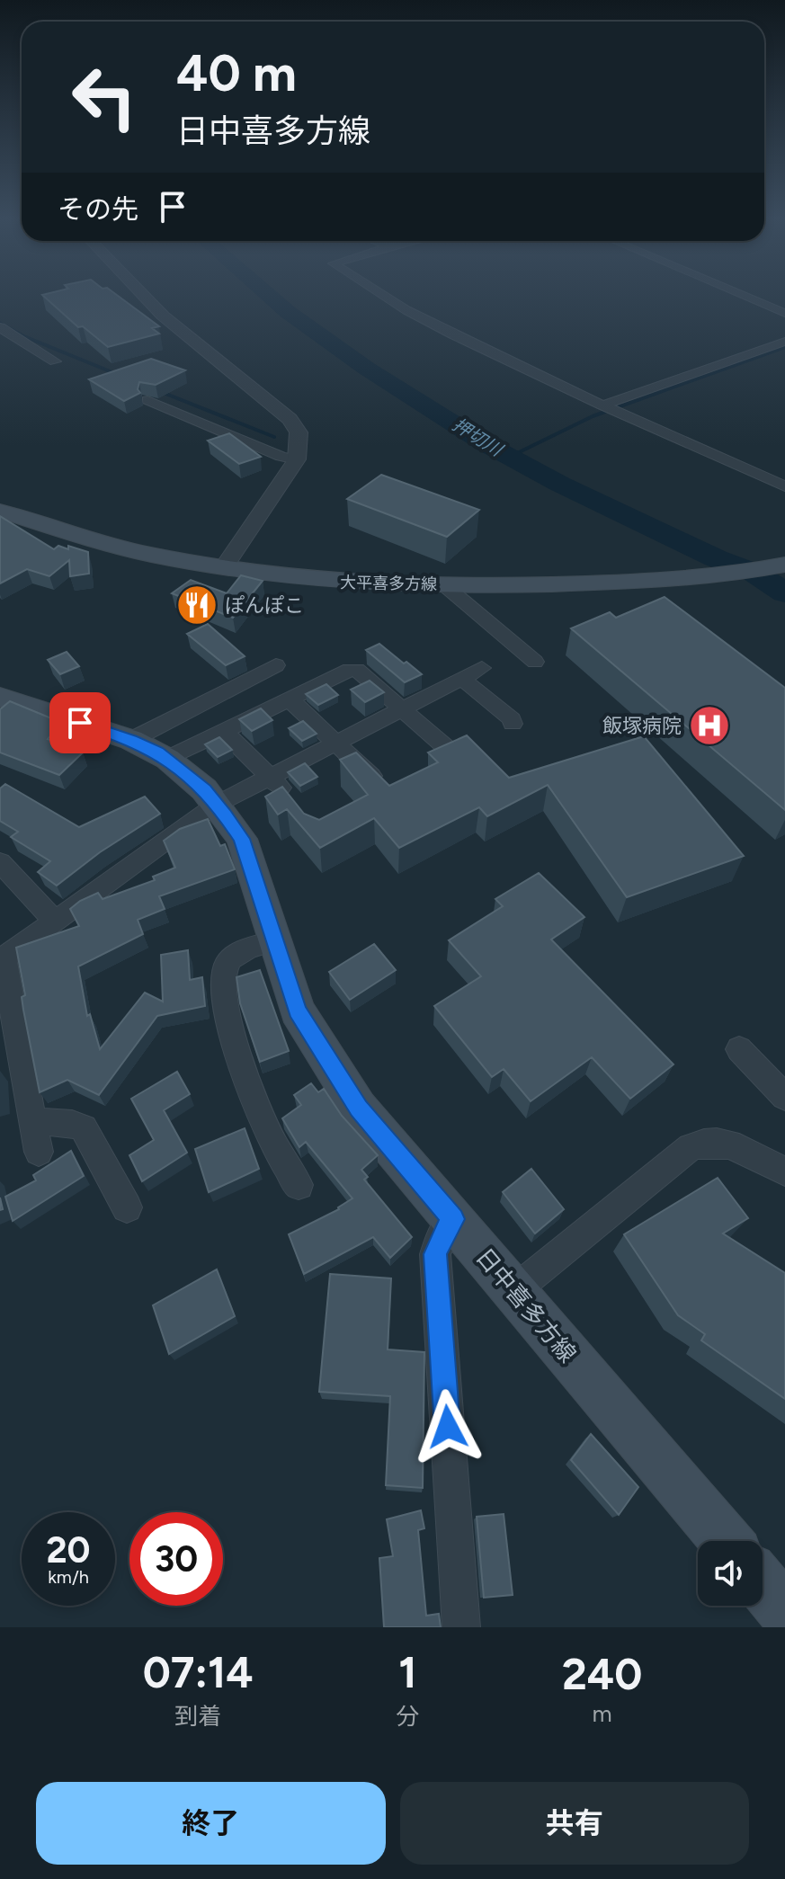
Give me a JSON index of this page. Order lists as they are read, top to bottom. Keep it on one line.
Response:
{"streets":{"main road":["大平喜多方線","日中喜多方線"]},"water":["押切川"],"places":{"restaurant":["ぽんぽこ"],"hospital":["飯塚病院"]},"page":{"turn":["40 m","日中喜多方線"],"then":"その先","speed":"20 km/h","limit":"30","eta":["07:14","到着","1","分","240","m"],"buttons":["終了","共有"]}}
